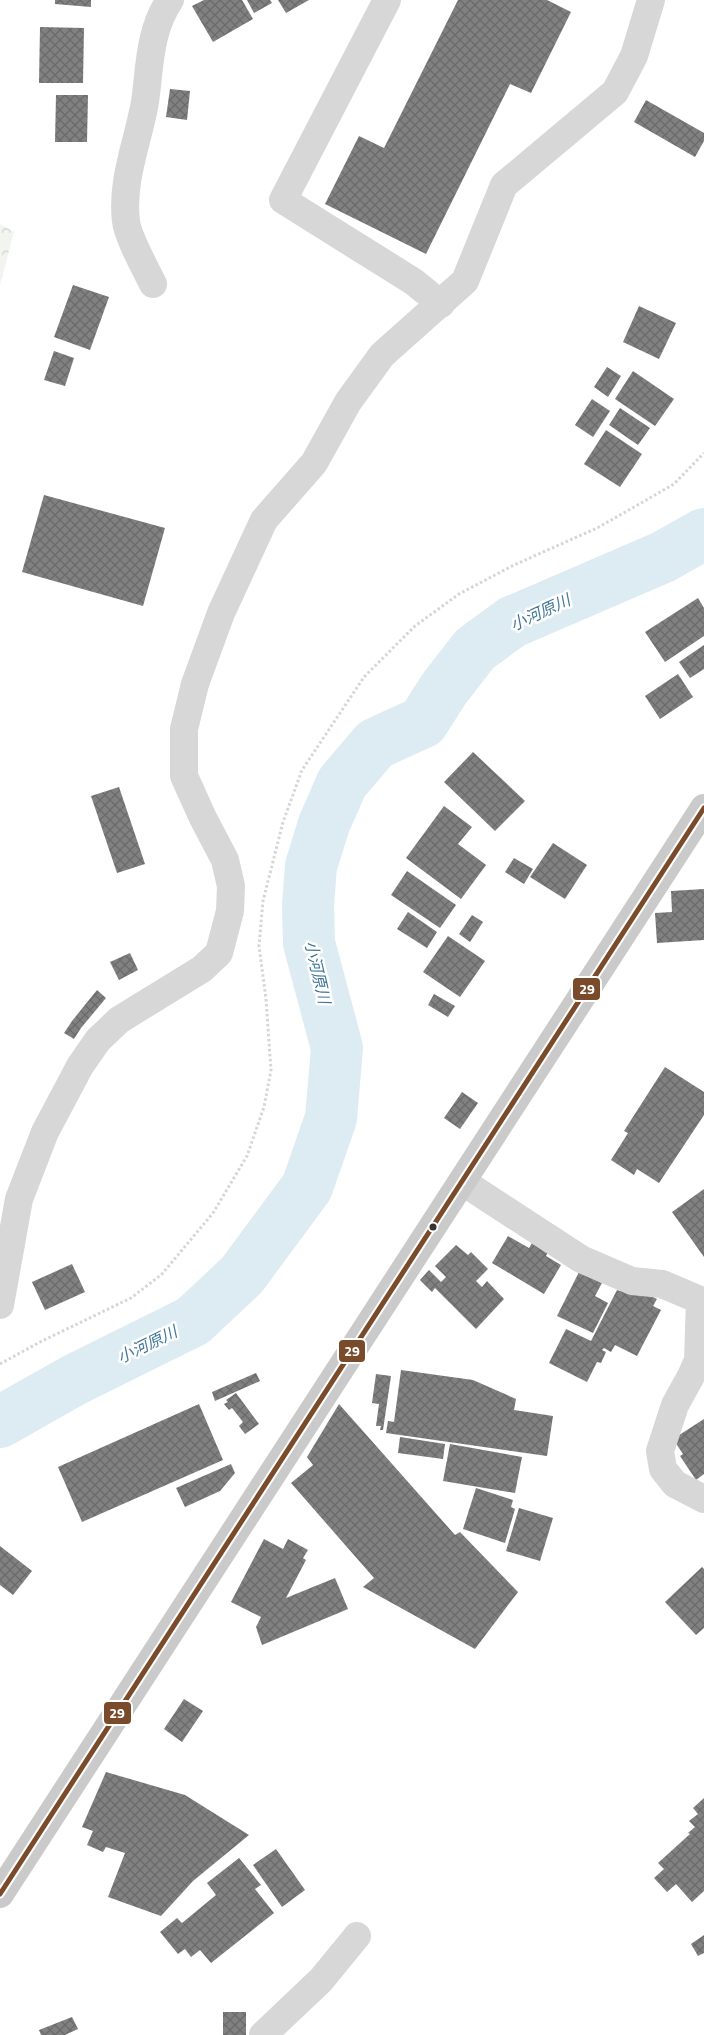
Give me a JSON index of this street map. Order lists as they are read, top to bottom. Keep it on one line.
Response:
{"water":["小河原川"],"lines":["transit line 29"]}
